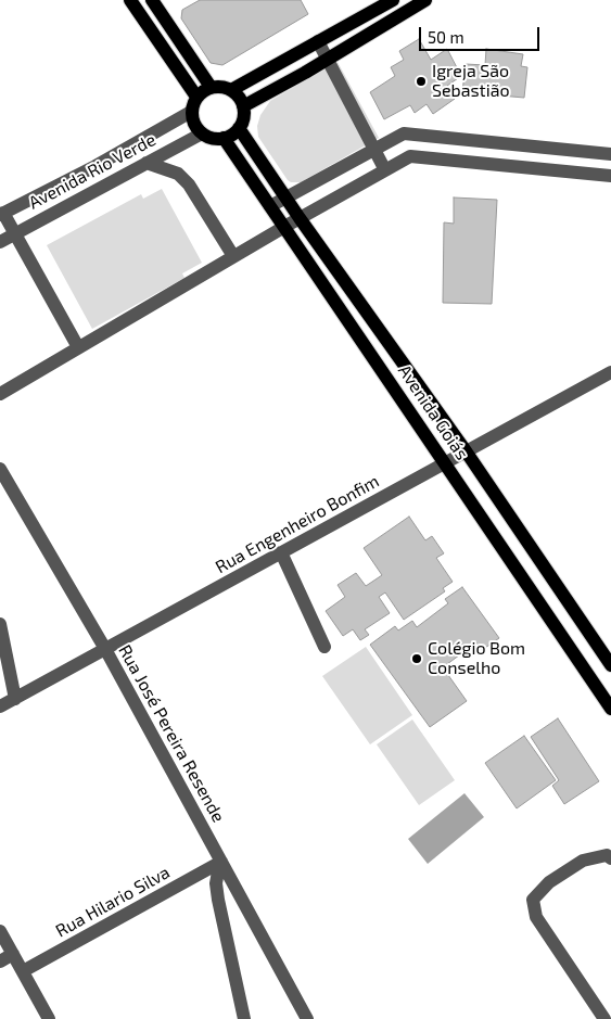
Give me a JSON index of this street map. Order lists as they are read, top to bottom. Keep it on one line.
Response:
{"streets":{"main road":["Avenida Goiás"],"street":["Avenida Rio Verde","Rua Engenheiro Bonfim","Rua José Pereira Resende","Rua Hilario Silva"]},"crossings":[["Avenida Rio Verde","Avenida Goiás"],["Avenida Goiás","Rua Engenheiro Bonfim"],["Rua Engenheiro Bonfim","Rua José Pereira Resende"],["Rua José Pereira Resende","Rua Hilario Silva"]],"places":["Igreja São Sebastião","Colégio Bom Conselho"],"scale_bar":"50 m"}
